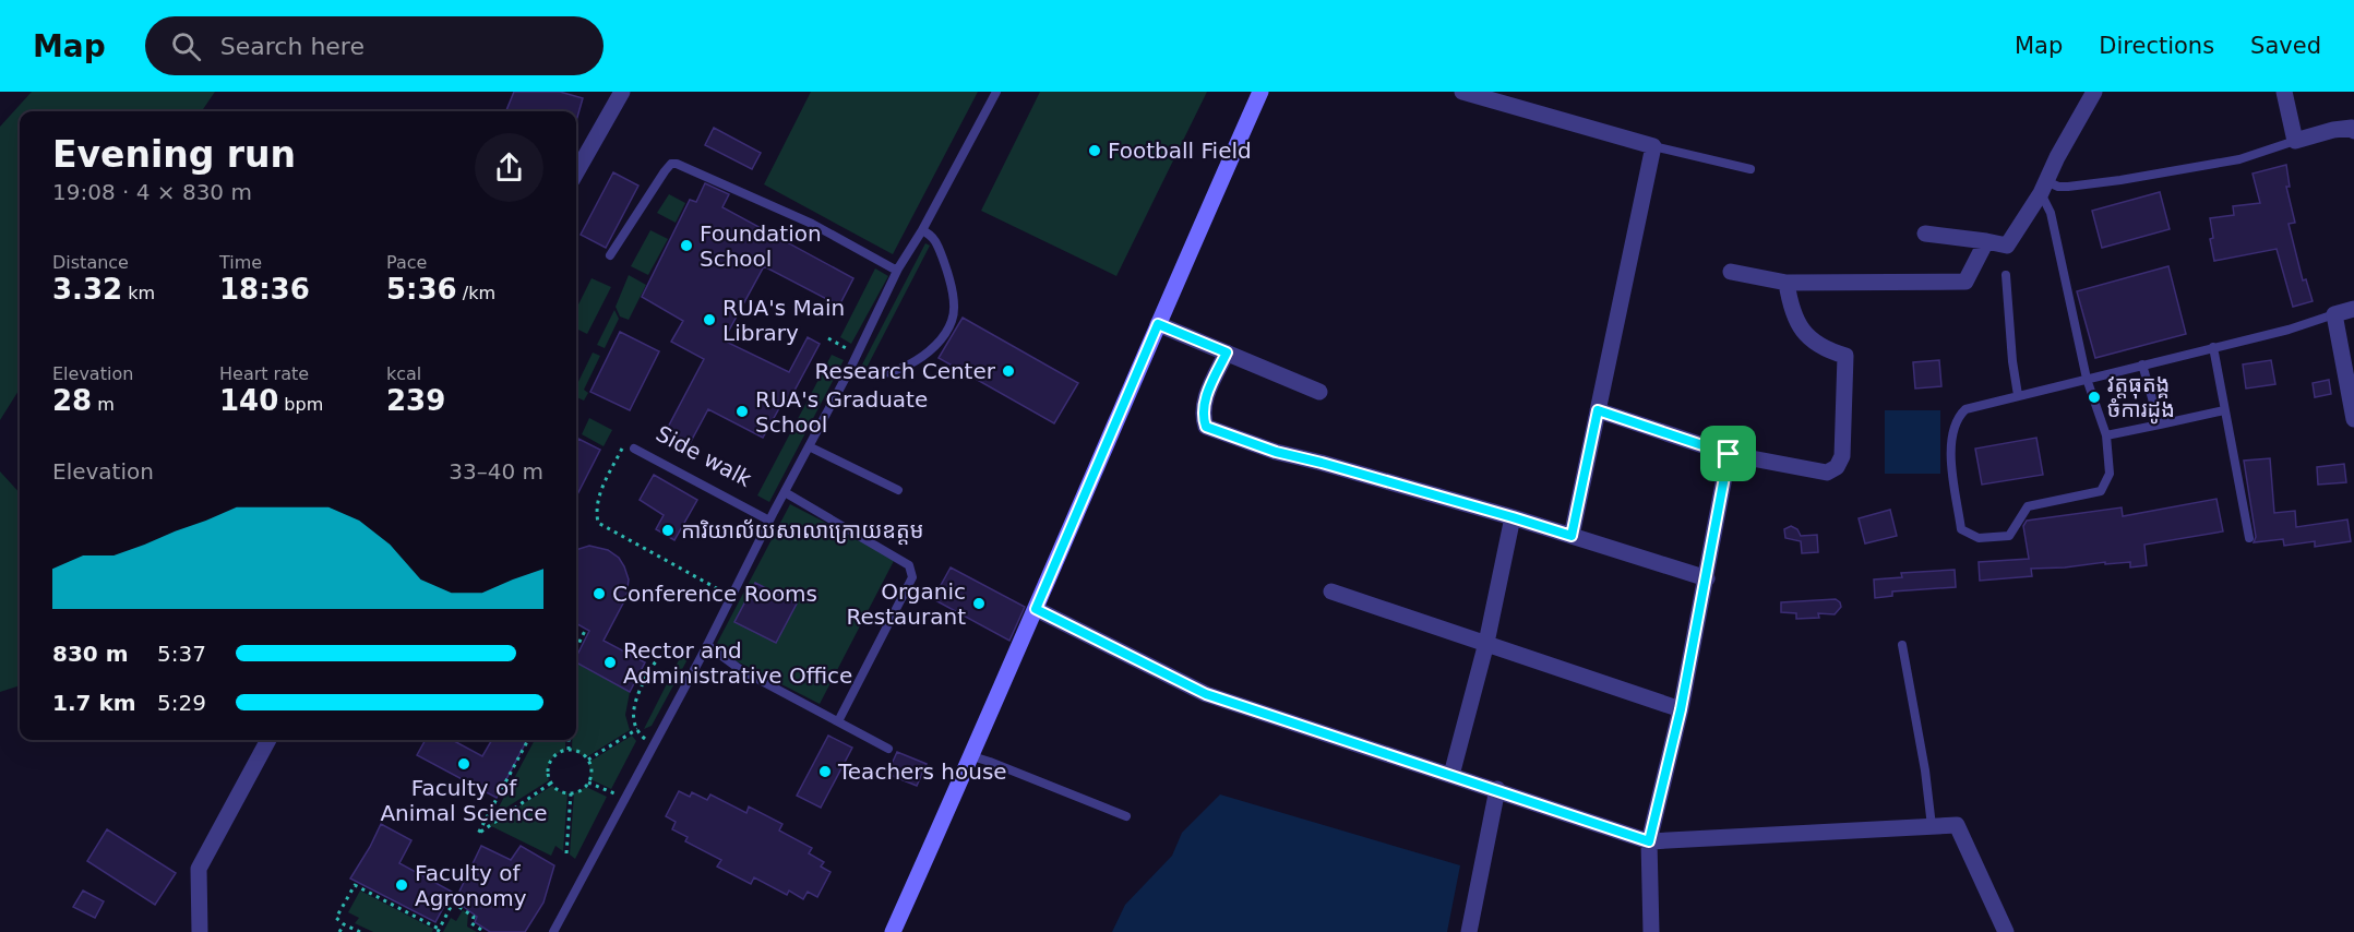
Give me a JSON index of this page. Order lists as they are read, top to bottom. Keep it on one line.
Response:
{"streets":{"path":["Side walk"]},"places":["Football Field","Foundation School","RUA's Main Library","Research Center","វត្តធុតង្គ ចំការដូង","RUA's Graduate School","ការិយាល័យសាលាក្រោយឧត្តម","Conference Rooms","Organic Restaurant","Rector and Administrative Office","Faculty of Animal Science","Teachers house","Faculty of Agronomy"],"page":{"header":"Map","search":"Search here","nav":["Map","Directions","Saved"],"heading":["Evening run","19:08 · 4 × 830 m"],"stats":[["Distance","3.32 km"],["Time","18:36"],["Pace","5:36 /km"],["Elevation","28 m"],["Heart rate","140 bpm"],["kcal","239"]],"chart":["Elevation","33–40 m"],"list":[{"name":"830 m","note":"5:37"},{"name":"1.7 km","note":"5:29"}]}}
